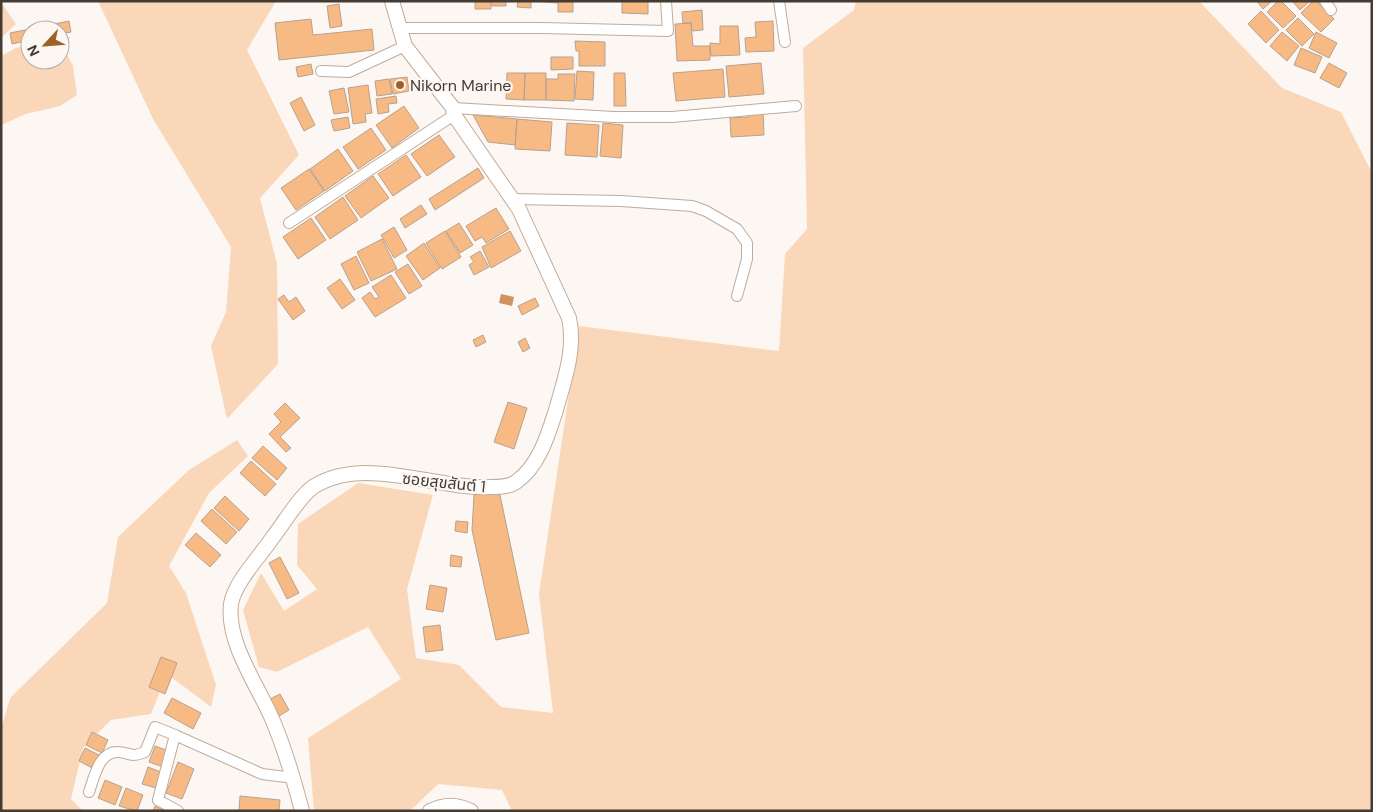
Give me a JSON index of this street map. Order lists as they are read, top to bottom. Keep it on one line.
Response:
{"streets":{"street":["ซอยสุขสันต์ 1"]},"places":["Nikorn Marine"],"north":"bottom left"}
